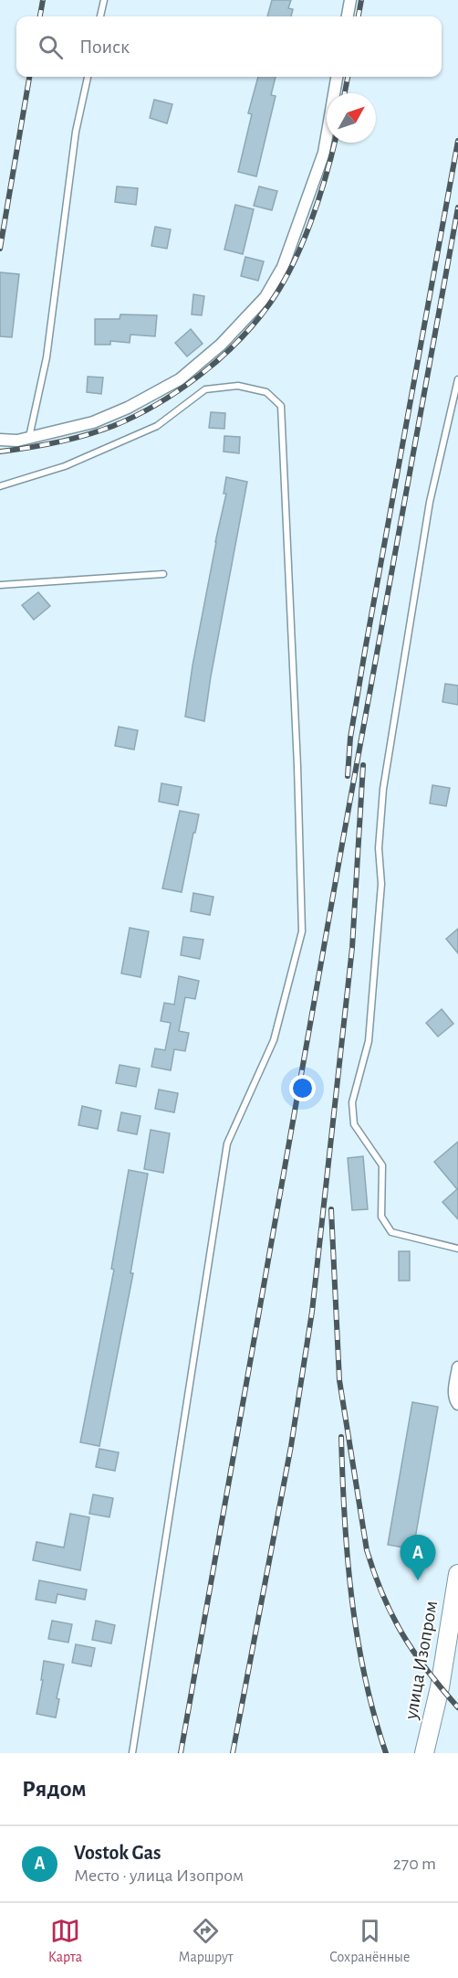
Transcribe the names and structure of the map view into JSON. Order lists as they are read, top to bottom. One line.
{"streets":{"highway":["улица Изопром"]},"north":"top right","page":{"search":"Поиск","pins":"A","heading":"Рядом","list":[{"mark":"A","name":"Vostok Gas","note":"Место · улица Изопром","value":"270 m"}],"nav":["Карта","Маршрут","Сохранённые"]}}
